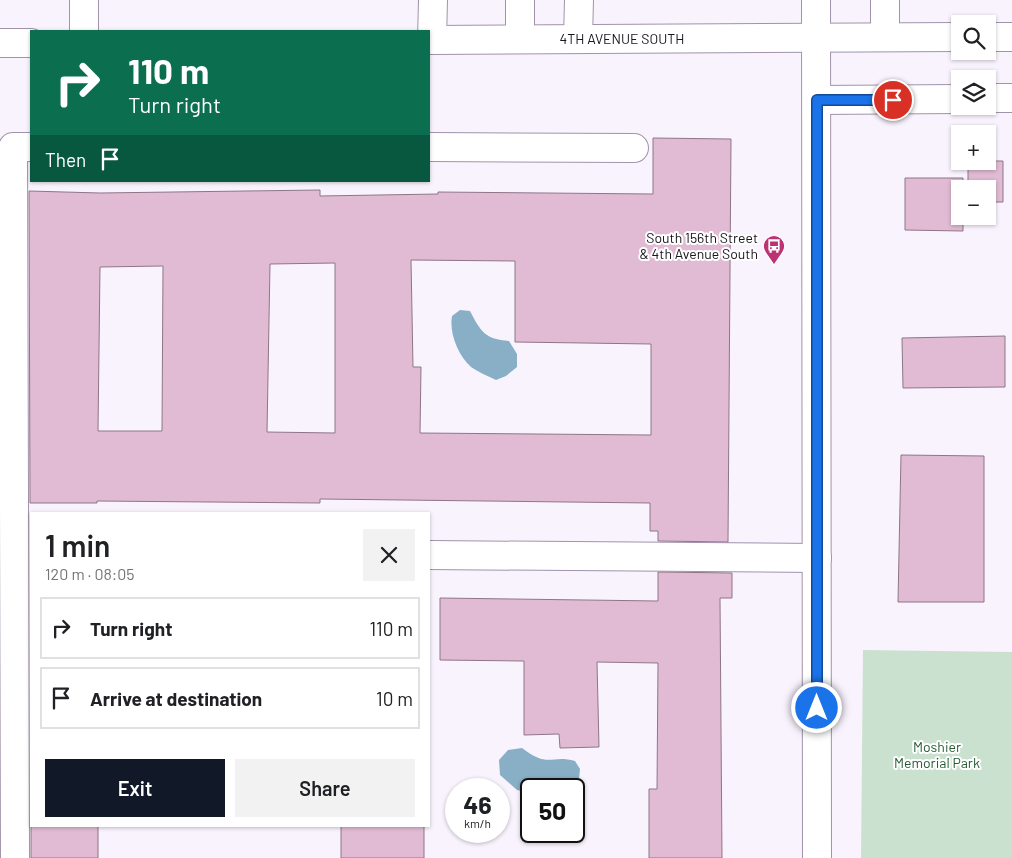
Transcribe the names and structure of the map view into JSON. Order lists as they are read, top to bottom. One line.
{"streets":{"main road":["4TH AVENUE SOUTH"]},"parks":["Moshier Memorial Park"],"places":{"bus stop":["South 156th Street & 4th Avenue South"]},"page":{"map_buttons":["+","−"],"turn":["110 m","Turn right"],"then":"Then","heading":["1 min","120 m · 08:05"],"list":[{"name":"Turn right","value":"110 m"},{"name":"Arrive at destination","value":"10 m"}],"buttons":["Exit","Share"],"speed":"46 km/h","limit":"50"}}
